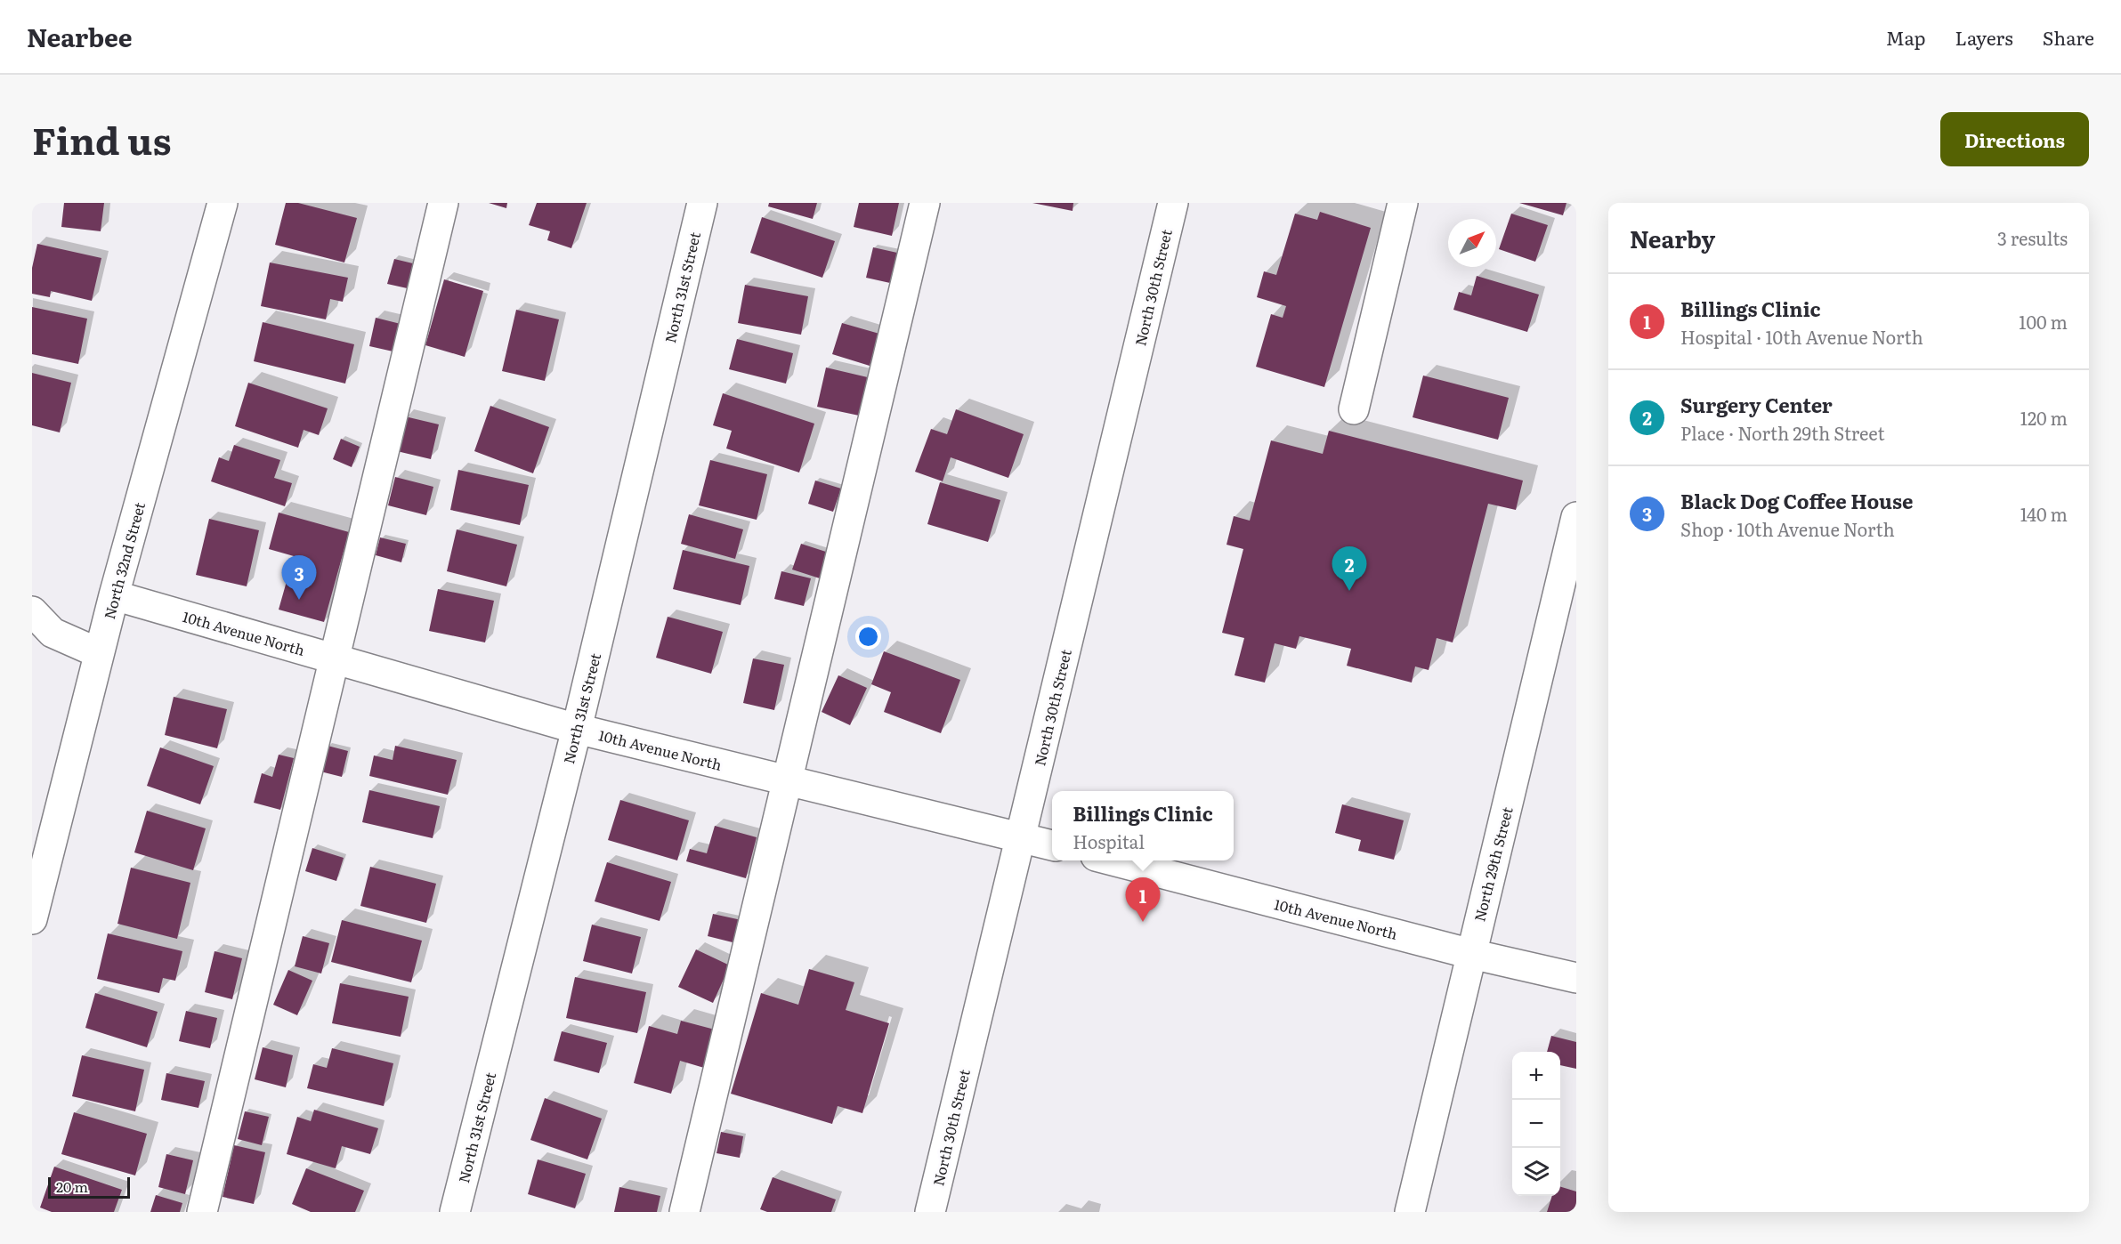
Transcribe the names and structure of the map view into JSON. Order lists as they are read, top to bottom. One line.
{"streets":{"street":["North 31st Street","North 30th Street","North 32nd Street","10th Avenue North","North 29th Street"]},"crossings":[["North 31st Street","10th Avenue North"],["North 30th Street","10th Avenue North"],["North 32nd Street","10th Avenue North"],["10th Avenue North","North 29th Street"]],"scale_bar":"20 m","north":"top right","page":{"header":"Nearbee","nav":["Map","Layers","Share"],"title":"Find us","buttons":"Directions","heading":["Nearby","3 results"],"list":[{"mark":"1","name":"Billings Clinic","note":"Hospital · 10th Avenue North","value":"100 m"},{"mark":"2","name":"Surgery Center","note":"Place · North 29th Street","value":"120 m"},{"mark":"3","name":"Black Dog Coffee House","note":"Shop · 10th Avenue North","value":"140 m"}],"pins":["2","3","1"],"popup":["Billings Clinic","Hospital"],"map_buttons":["+","−"],"scale":"20 m"}}
